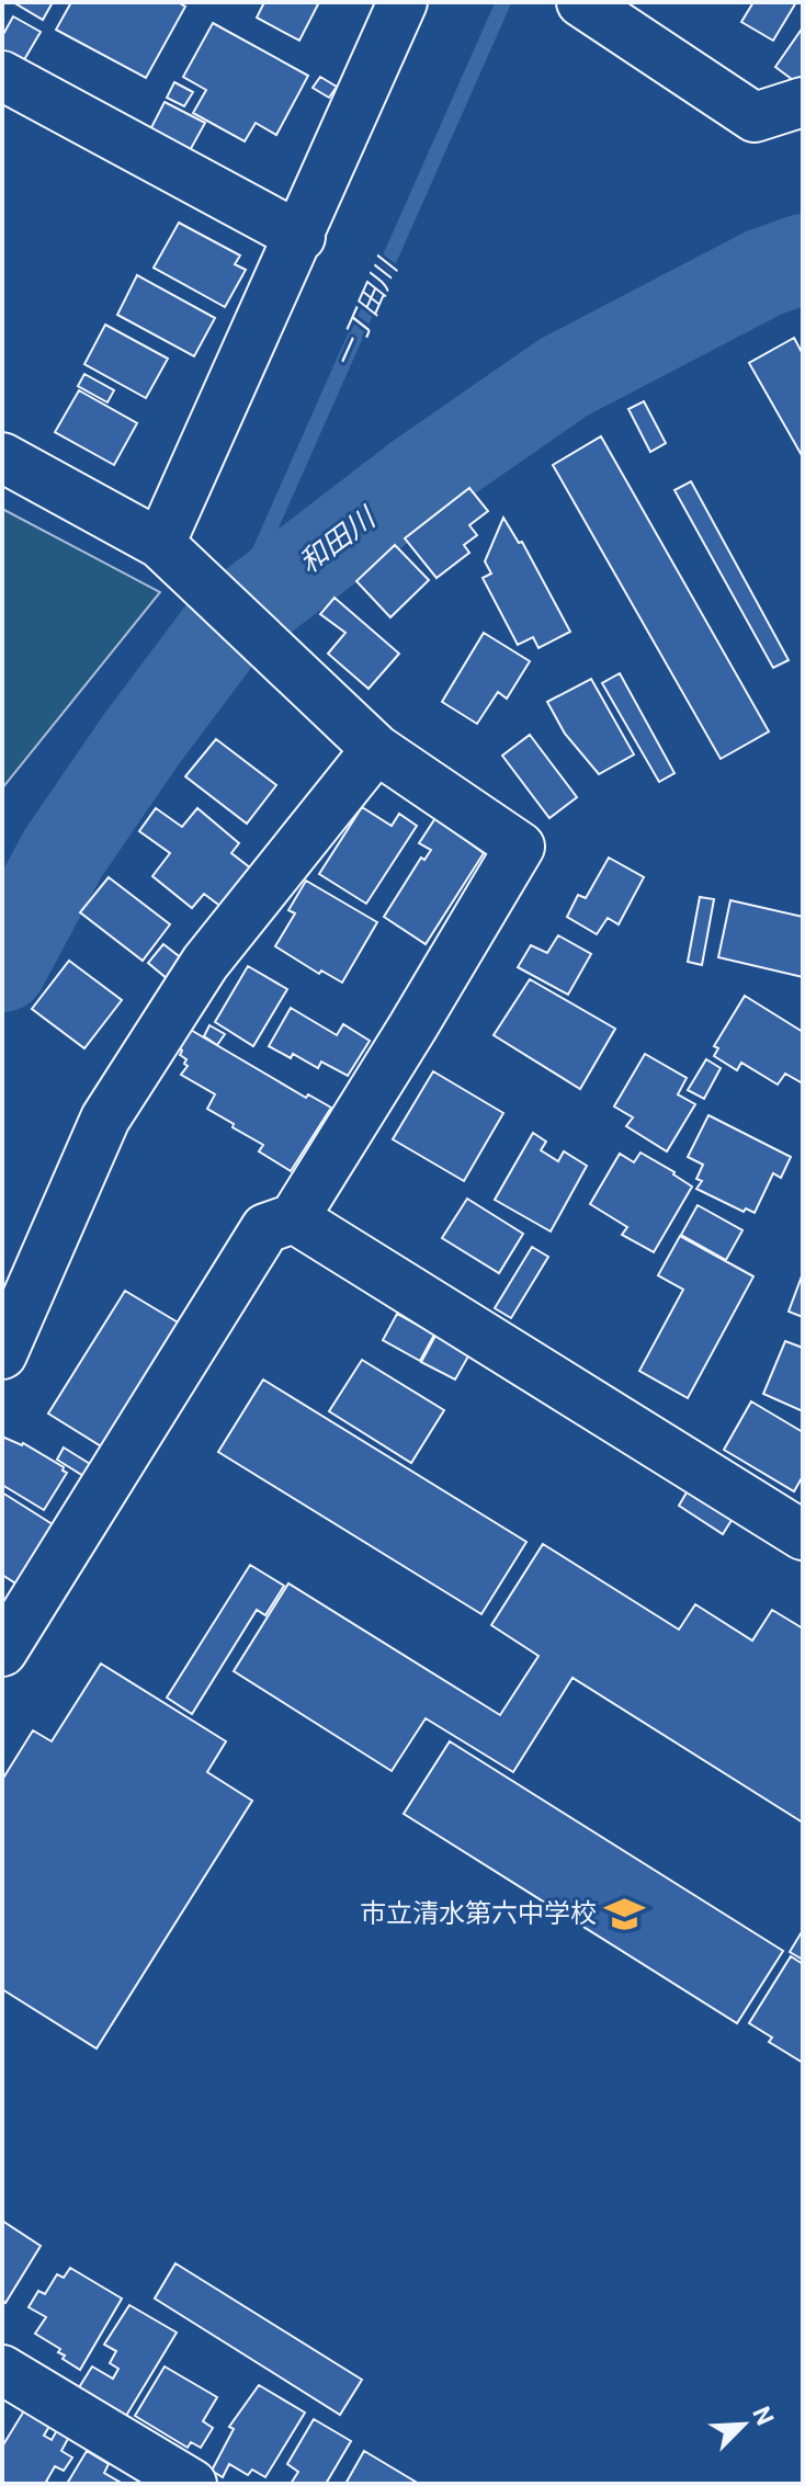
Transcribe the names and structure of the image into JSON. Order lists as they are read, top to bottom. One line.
{"water":["一丁田川","和田川"],"places":{"school or university":["市立清水第六中学校"]},"north":"top right"}
